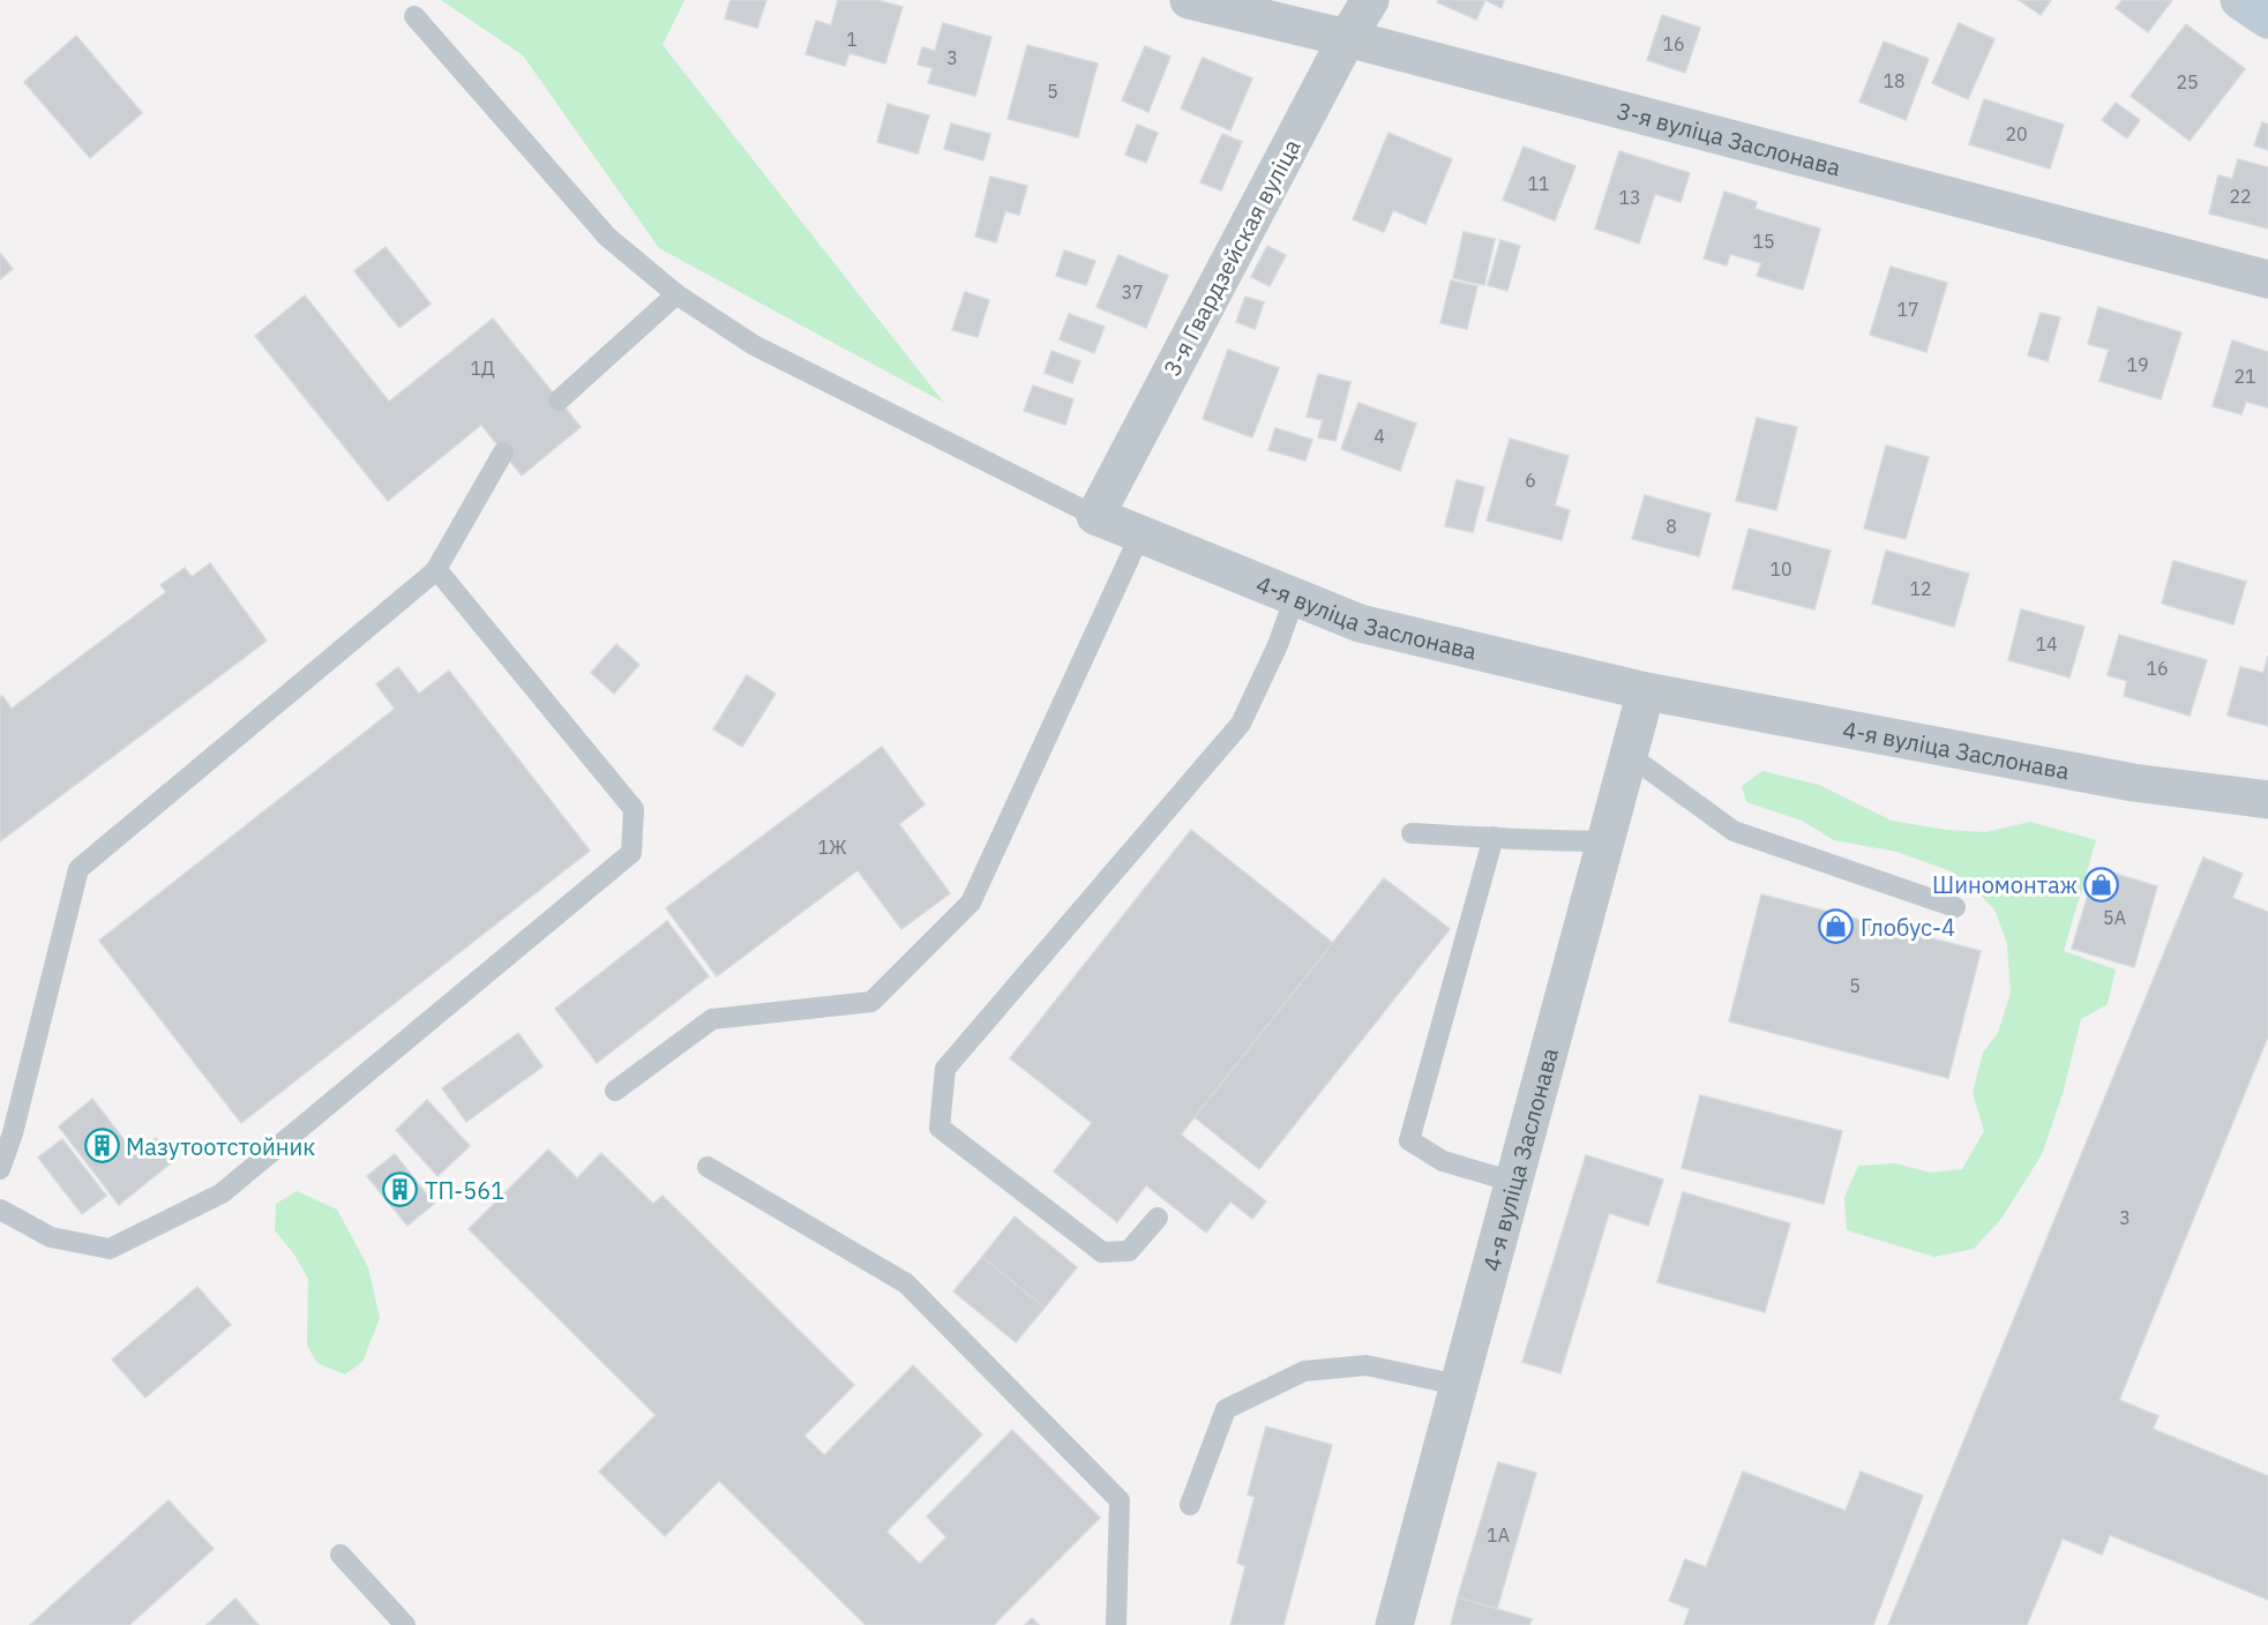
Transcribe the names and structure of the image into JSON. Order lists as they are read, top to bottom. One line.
{"streets":{"street":["3-я вуліца Заслонава","3-я Гвардзейская вуліца","4-я вуліца Заслонава"]},"crossings":[["3-я вуліца Заслонава","3-я Гвардзейская вуліца"],["3-я Гвардзейская вуліца","4-я вуліца Заслонава"]],"places":{"shop":["Шиномонтаж","Глобус-4"],"building":["Мазутоотстойник","ТП-561"]},"house_numbers":["1","16","3","18","25","5","20","11","22","13","15","37","17","19","1Д","21","4","6","8","10","12","14","16","1Ж","5А","5","3","1А"]}
